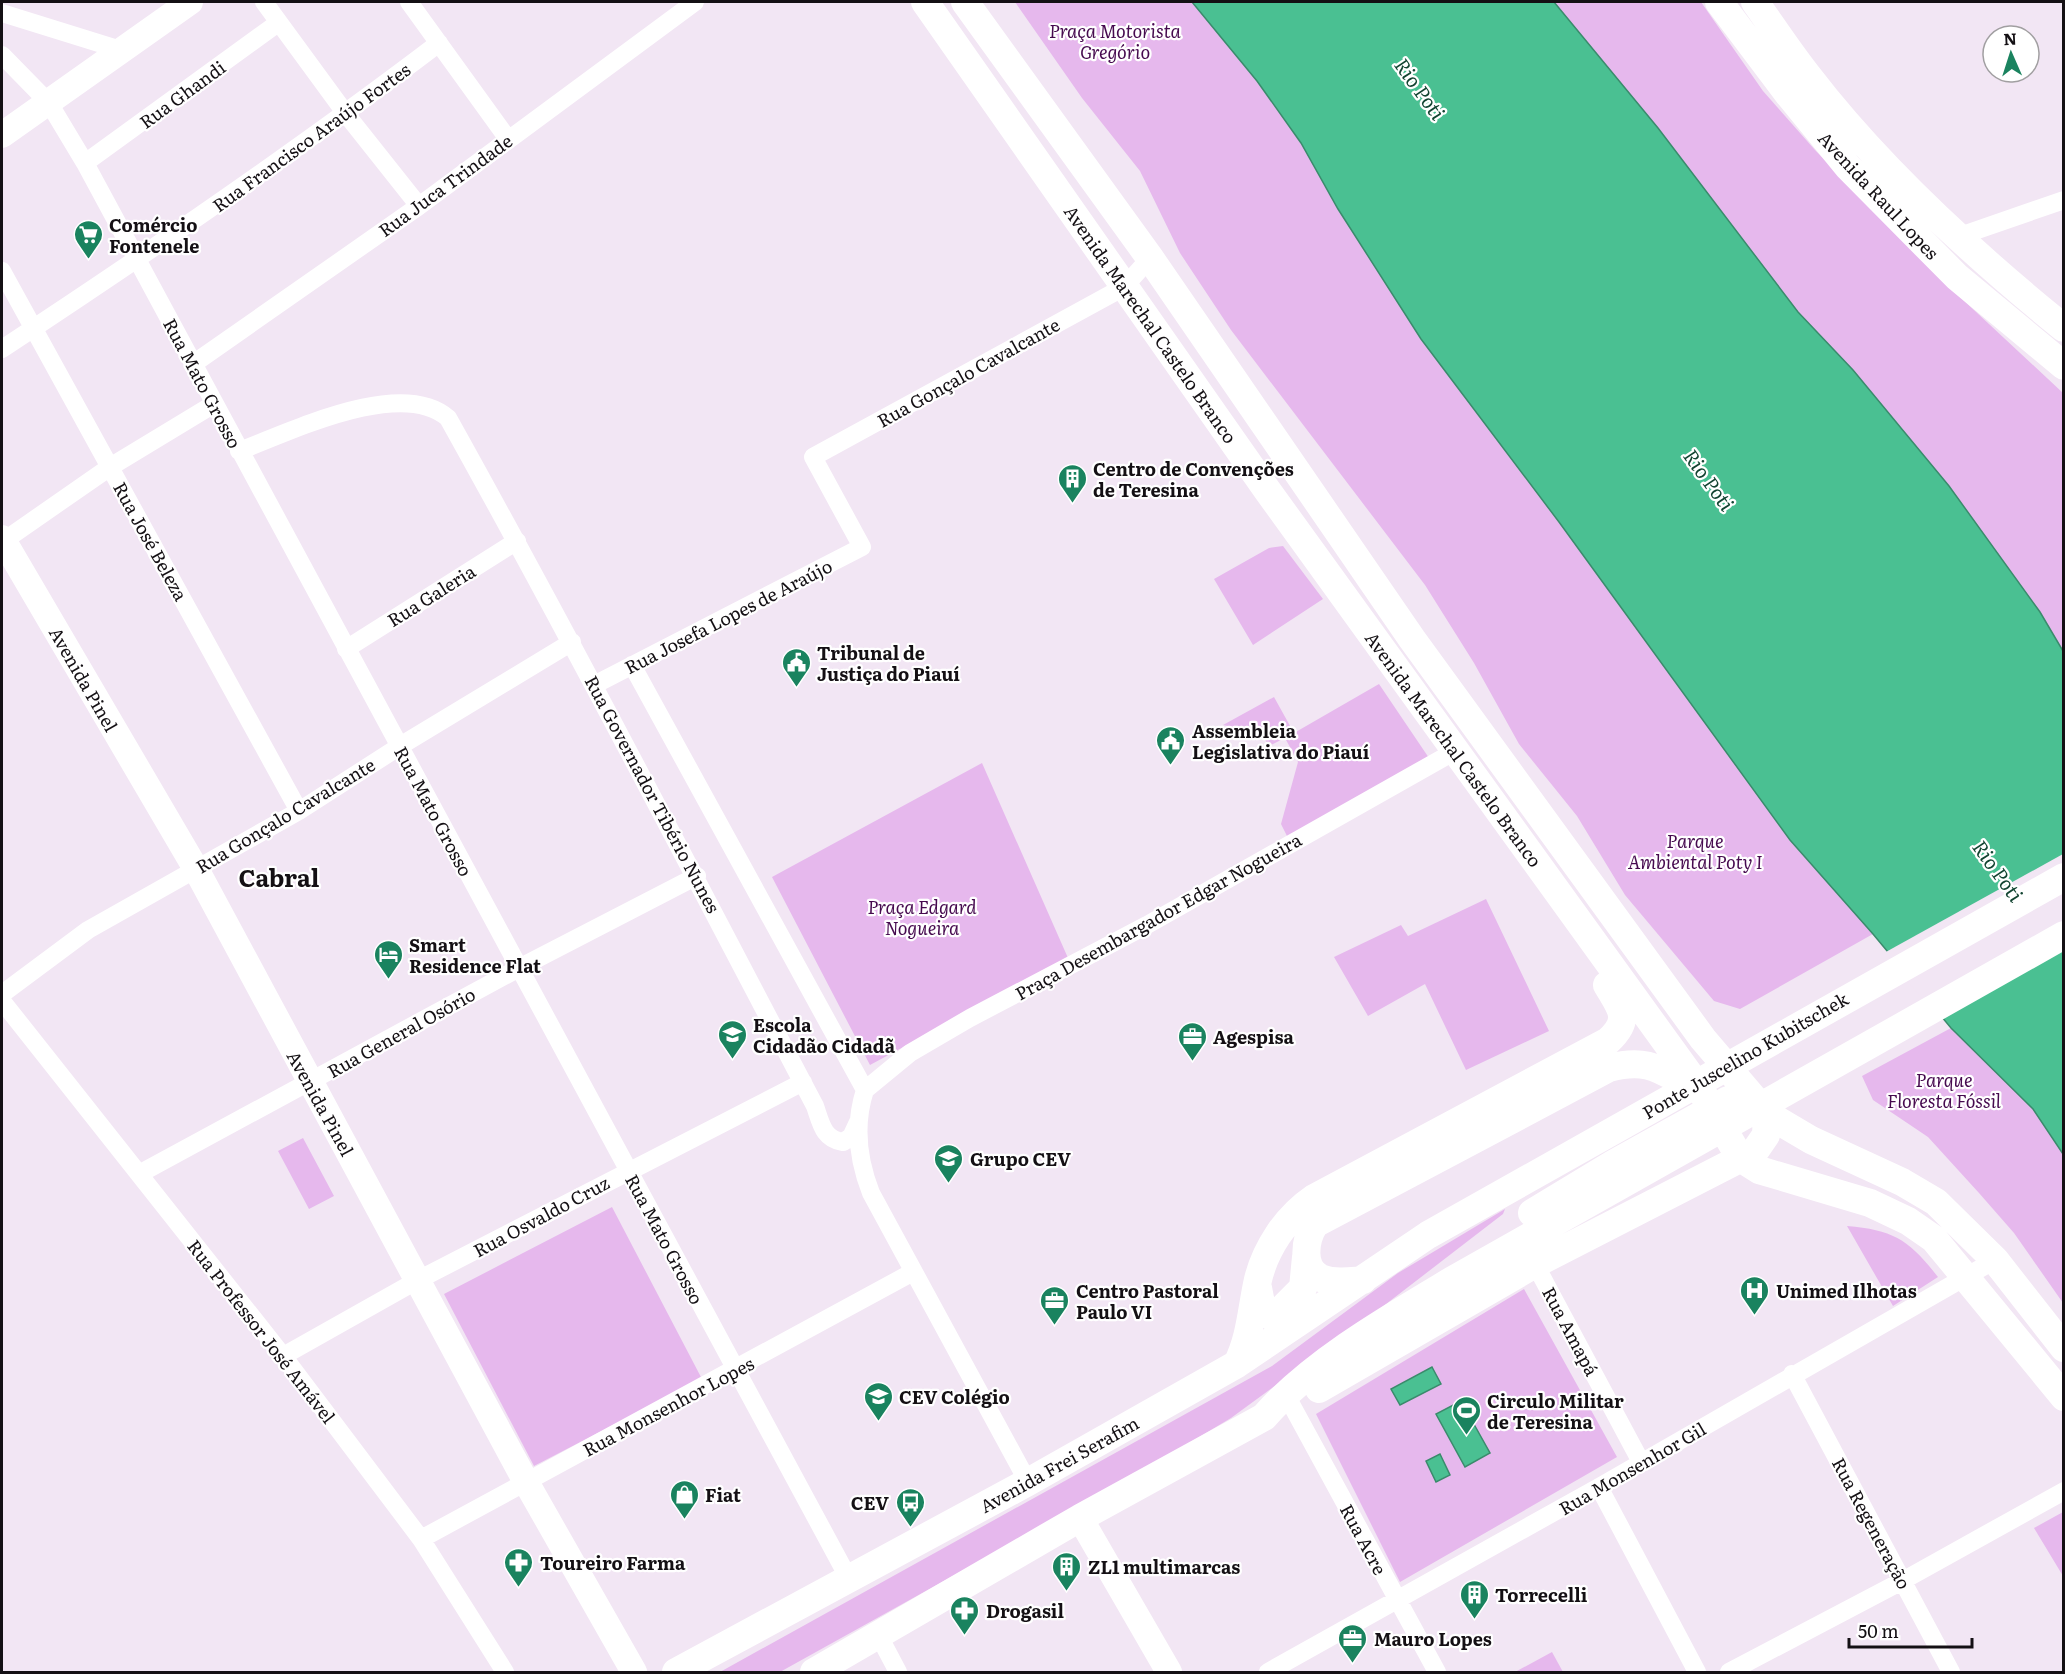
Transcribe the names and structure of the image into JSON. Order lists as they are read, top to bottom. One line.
{"streets":{"main road":["Avenida Raul Lopes","Avenida Marechal Castelo Branco","Ponte Juscelino Kubitschek","Avenida Frei Serafim"],"street":["Rua Ghandi","Rua Francisco Araújo Fortes","Rua Juca Trindade","Rua Gonçalo Cavalcante","Rua Mato Grosso","Rua José Beleza","Rua Galeria","Rua Josefa Lopes de Araújo","Avenida Pinel","Rua Governador Tibério Nunes","Praça Desembargador Edgar Nogueira","Rua General Osório","Rua Osvaldo Cruz","Rua Professor José Amável","Rua Amapá","Rua Monsenhor Lopes","Rua Monsenhor Gil","Rua Regeneração","Rua Acre"]},"crossings":[["Rua Ghandi","Rua Mato Grosso"],["Rua Francisco Araújo Fortes","Rua Mato Grosso"],["Rua Francisco Araújo Fortes","Rua José Beleza"],["Rua Juca Trindade","Rua Mato Grosso"],["Avenida Marechal Castelo Branco","Rua Gonçalo Cavalcante"],["Avenida Marechal Castelo Branco","Praça Desembargador Edgar Nogueira"],["Avenida Marechal Castelo Branco","Rua Monsenhor Gil"],["Rua Gonçalo Cavalcante","Rua Mato Grosso"],["Rua Gonçalo Cavalcante","Rua José Beleza"],["Rua Gonçalo Cavalcante","Rua Josefa Lopes de Araújo"],["Rua Gonçalo Cavalcante","Avenida Pinel"],["Rua Gonçalo Cavalcante","Rua Governador Tibério Nunes"],["Rua Mato Grosso","Rua Galeria"],["Rua Mato Grosso","Rua Governador Tibério Nunes"],["Rua Mato Grosso","Rua General Osório"],["Rua Mato Grosso","Rua Osvaldo Cruz"],["Rua Mato Grosso","Rua Monsenhor Lopes"],["Rua Mato Grosso","Avenida Frei Serafim"],["Rua Galeria","Rua Governador Tibério Nunes"],["Rua Josefa Lopes de Araújo","Rua Governador Tibério Nunes"],["Avenida Pinel","Rua General Osório"],["Avenida Pinel","Rua Osvaldo Cruz"],["Avenida Pinel","Rua Monsenhor Lopes"],["Rua Governador Tibério Nunes","Rua General Osório"],["Rua Governador Tibério Nunes","Rua Osvaldo Cruz"],["Rua General Osório","Rua Professor José Amável"],["Ponte Juscelino Kubitschek","Avenida Frei Serafim"],["Rua Osvaldo Cruz","Rua Professor José Amável"],["Rua Professor José Amável","Rua Monsenhor Lopes"],["Rua Amapá","Rua Monsenhor Gil"],["Rua Monsenhor Gil","Rua Regeneração"],["Rua Monsenhor Gil","Rua Acre"]],"districts":["Cabral"],"water":["Rio Poti"],"parks":["Praça Motorista Gregório","Parque Ambiental Poty I","Praça Edgard Nogueira","Parque Floresta Fóssil"],"places":{"supermarket":["Comércio Fontenele"],"building":["Centro de Convenções de Teresina","ZL1 multimarcas","Torrecelli"],"public building":["Tribunal de Justiça do Piauí","Assembleia Legislativa do Piauí"],"hotel":["Smart Residence Flat"],"school or university":["Escola Cidadão Cidadã","Grupo CEV","CEV Colégio"],"office":["Agespisa","Centro Pastoral Paulo VI","Mauro Lopes"],"hospital":["Unimed Ilhotas"],"sports":["Circulo Militar de Teresina"],"shop":["Fiat"],"bus stop":["CEV"],"pharmacy":["Toureiro Farma","Drogasil"]},"scale_bar":"50 m","north":"top"}
